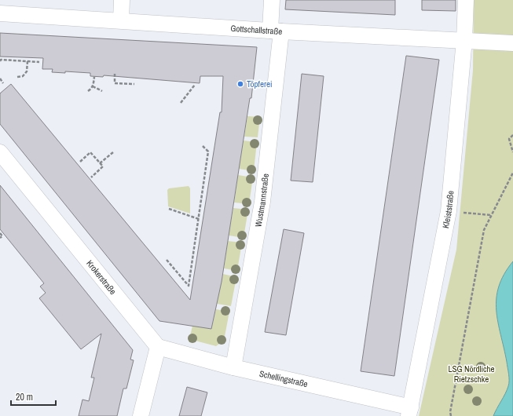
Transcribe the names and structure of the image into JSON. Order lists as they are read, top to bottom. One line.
{"streets":{"street":["Gottschallstraße","Wustmannstraße","Kleiststraße","Krokerstraße","Schellingstraße"]},"crossings":[["Gottschallstraße","Wustmannstraße"],["Gottschallstraße","Kleiststraße"],["Wustmannstraße","Schellingstraße"],["Kleiststraße","Schellingstraße"],["Krokerstraße","Schellingstraße"]],"parks":["LSG Nördliche Rietzschke"],"places":["Töpferei"],"scale_bar":"20 m"}
